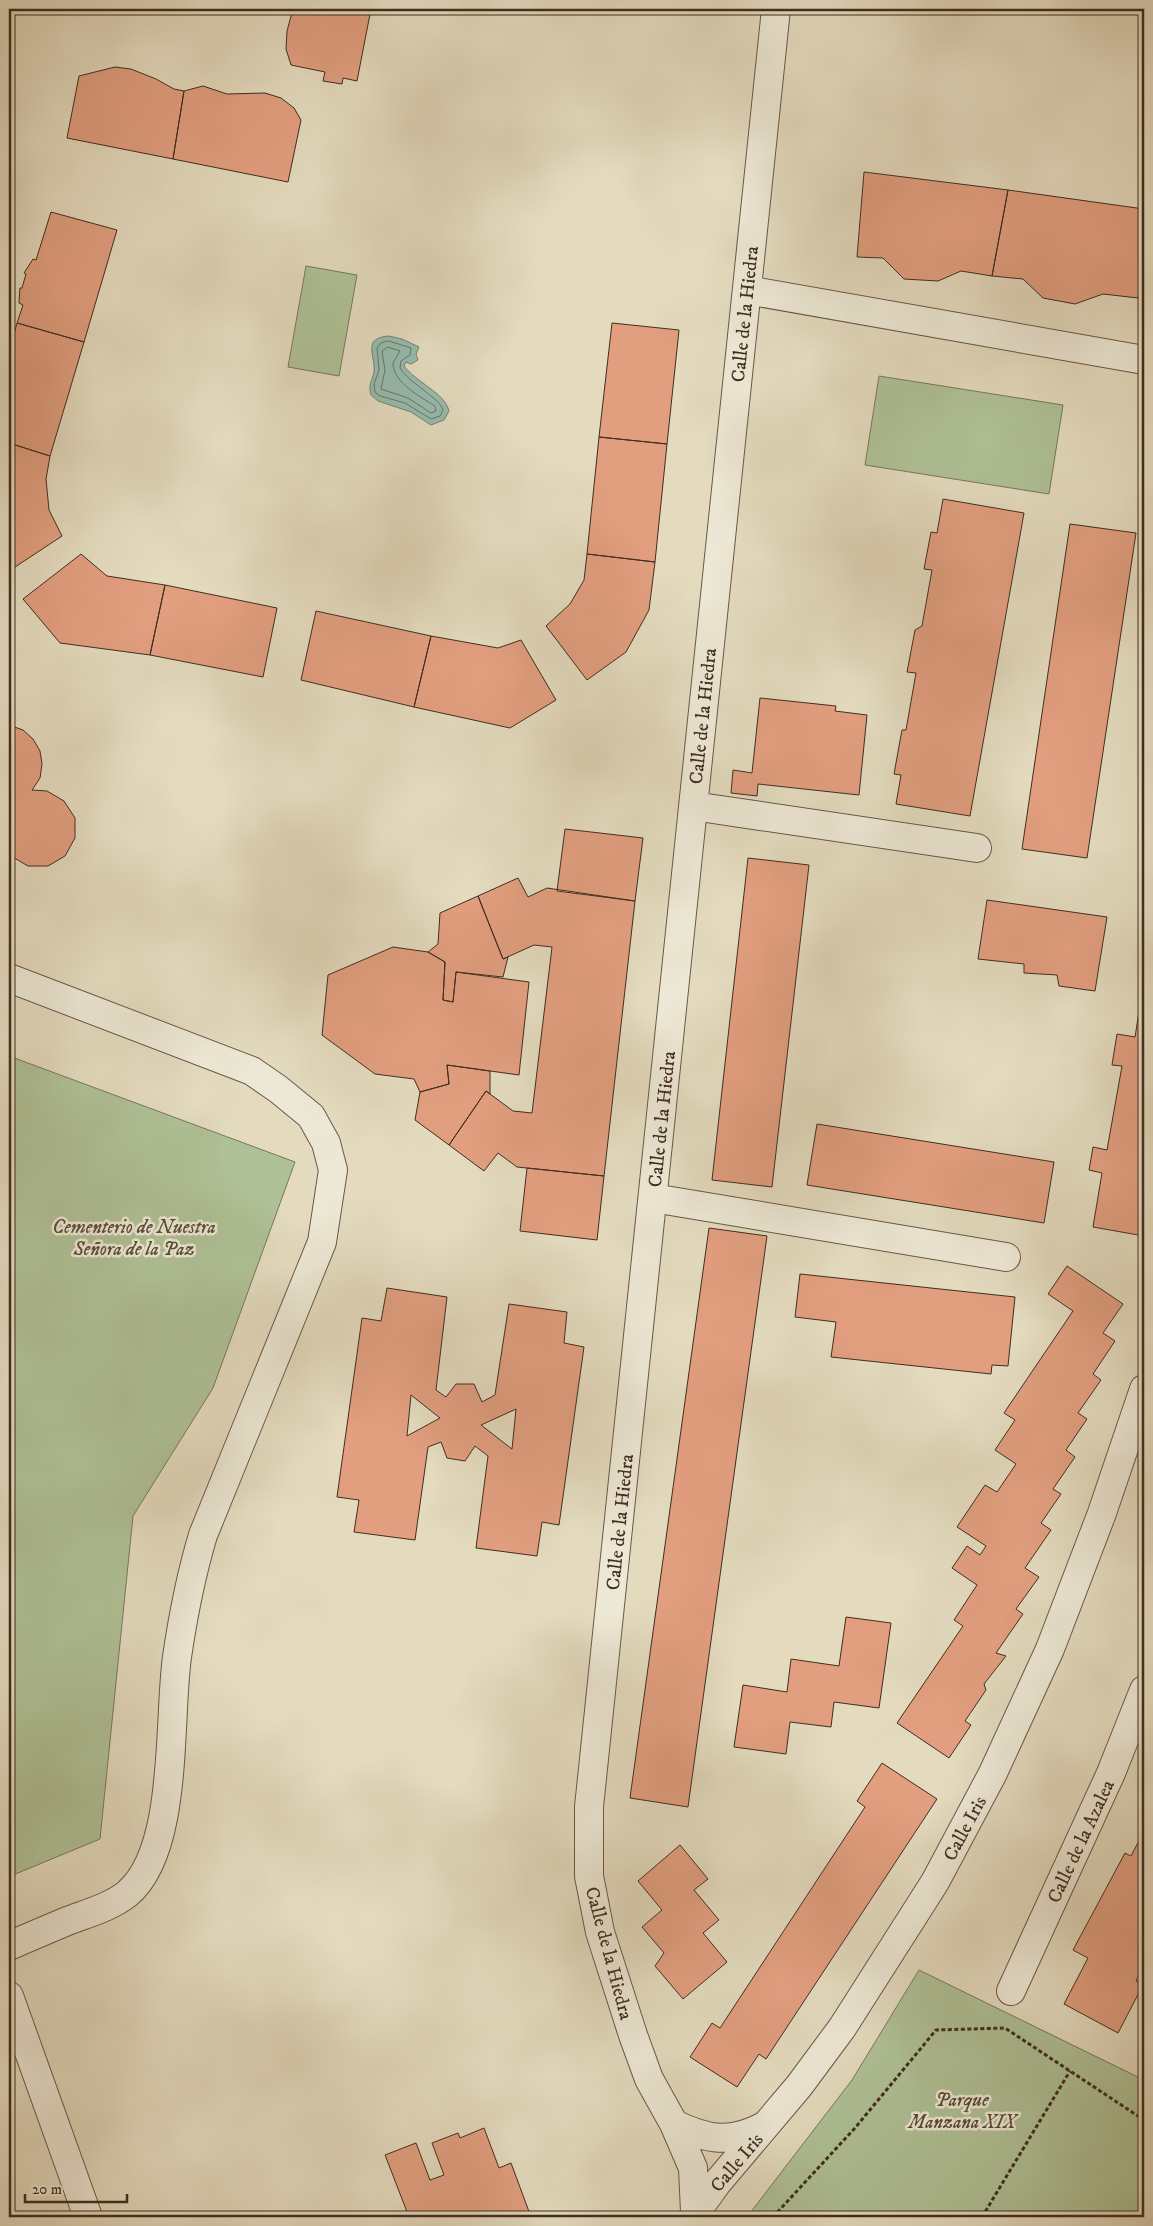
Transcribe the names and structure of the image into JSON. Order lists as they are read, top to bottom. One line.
{"streets":{"street":["Calle de la Hiedra","Calle Iris","Calle de la Azalea"]},"crossings":[["Calle de la Hiedra","Calle Iris"]],"parks":["Cementerio de Nuestra Señora de la Paz","Parque Manzana XIX"],"scale_bar":"20 m"}
